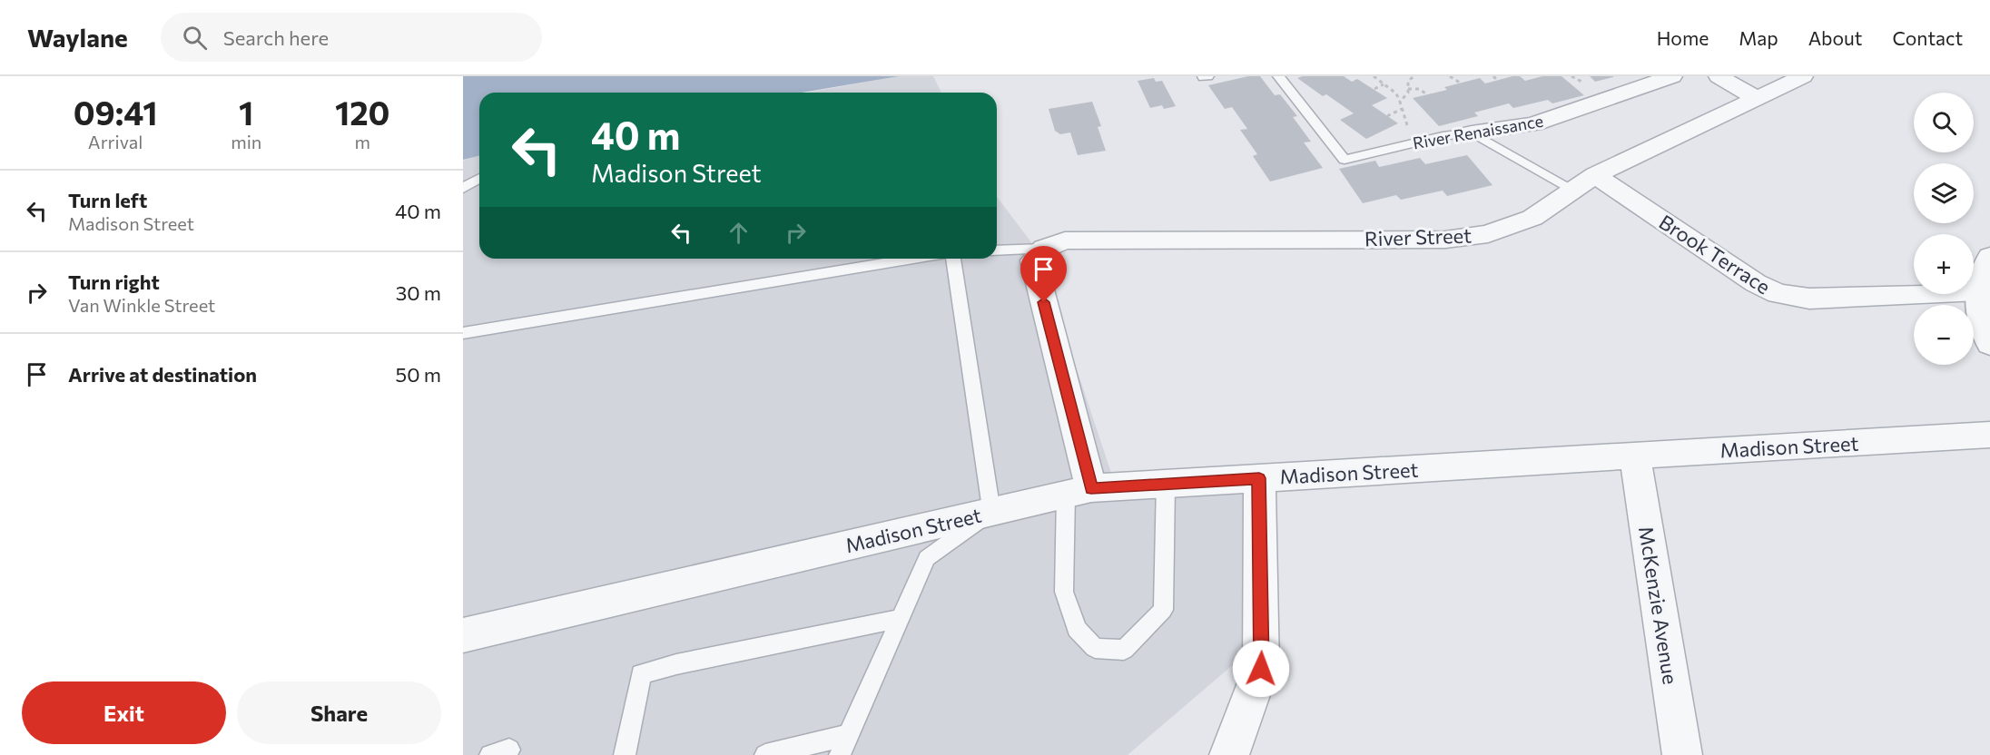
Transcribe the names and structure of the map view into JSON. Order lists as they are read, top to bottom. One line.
{"streets":{"street":["River Renaissance","River Street","Brook Terrace","Madison Street","McKenzie Avenue"]},"crossings":[["River Street","Brook Terrace"],["Madison Street","McKenzie Avenue"]],"page":{"header":"Waylane","search":"Search here","nav":["Home","Map","About","Contact"],"eta":["09:41","Arrival","1","min","120","m"],"map_buttons":["+","−"],"turn":["40 m","Madison Street"],"list":[{"name":"Turn left","note":"Madison Street","value":"40 m"},{"name":"Turn right","note":"Van Winkle Street","value":"30 m"},{"name":"Arrive at destination","value":"50 m"}],"buttons":["Exit","Share"]}}
